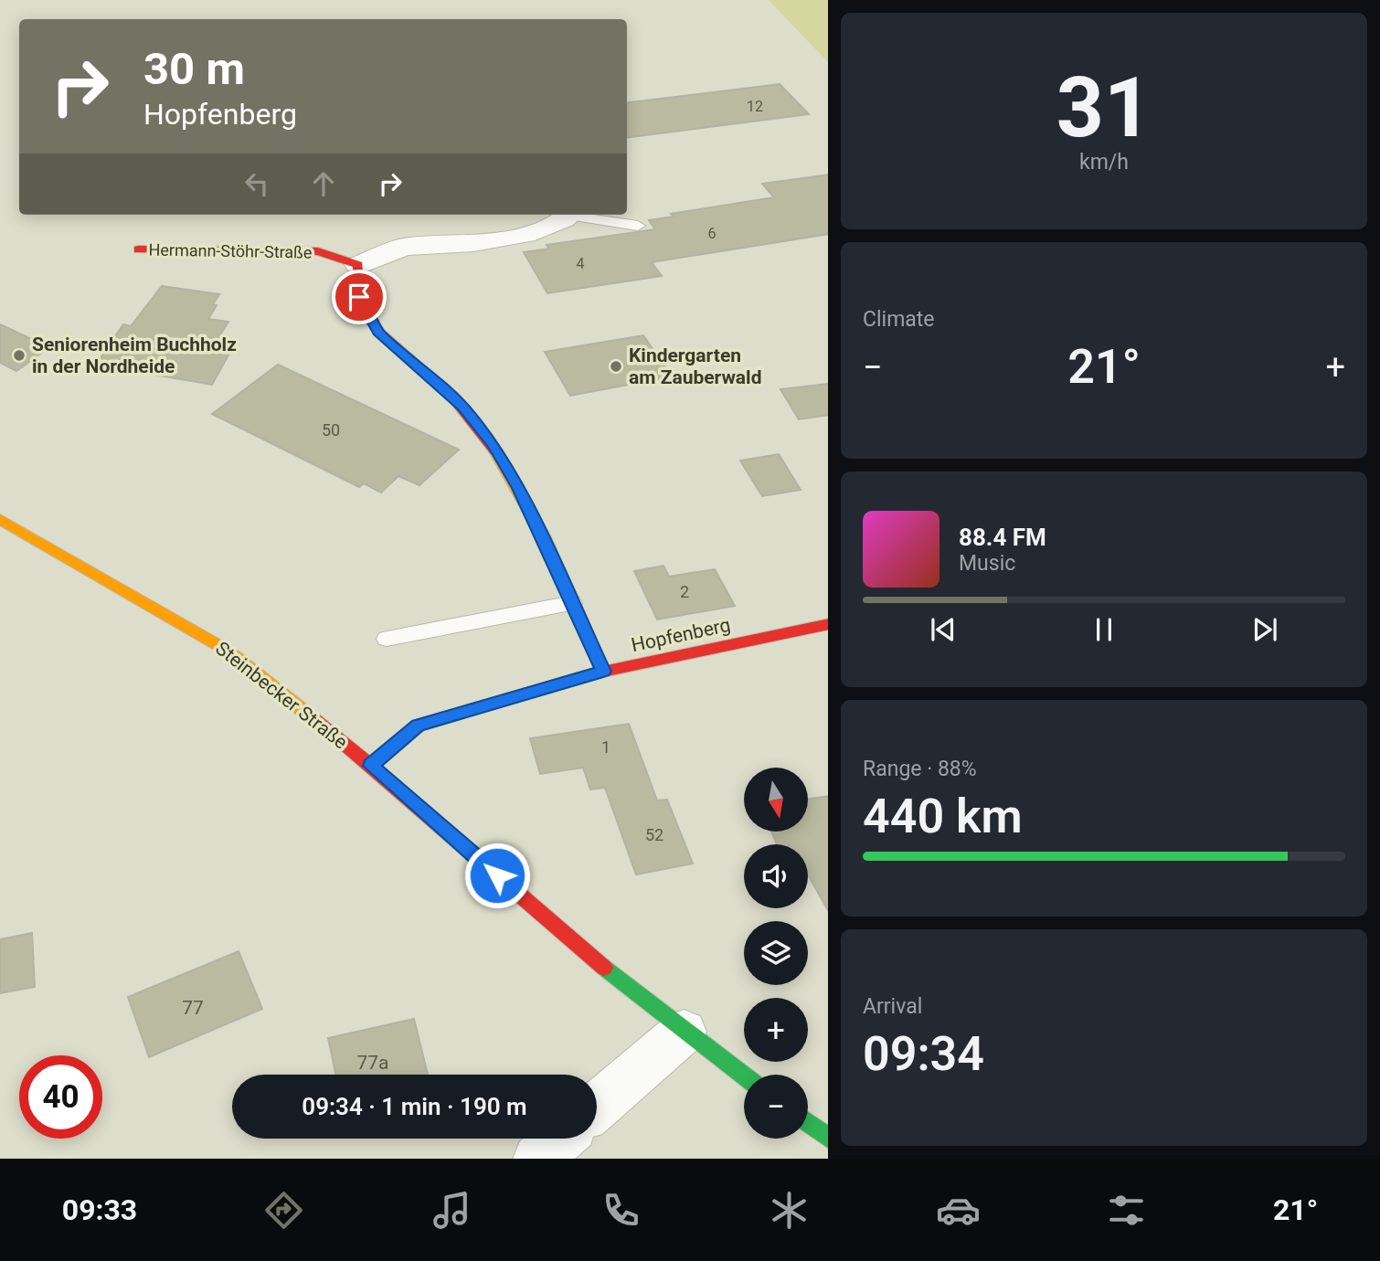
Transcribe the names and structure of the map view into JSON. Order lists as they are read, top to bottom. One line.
{"streets":{"street":["Hermann-Stöhr-Straße","Hopfenberg","Steinbecker Straße"]},"crossings":[["Hopfenberg","Steinbecker Straße"]],"places":["Seniorenheim Buchholz in der Nordheide","Kindergarten am Zauberwald"],"house_numbers":["12","6","4","50","2","1","52","77","77a"],"north":"bottom","page":{"tile":[["31","km/h"],"Climate",["Range · 88%","440 km"],["Arrival","09:34"]],"turn":["30 m","Hopfenberg"],"heat":["−","21°","+"],"song":["88.4 FM","Music"],"map_buttons":["+","−"],"limit":"40","trip":"09:34 · 1 min · 190 m","tabs":["09:33","21°"]}}
